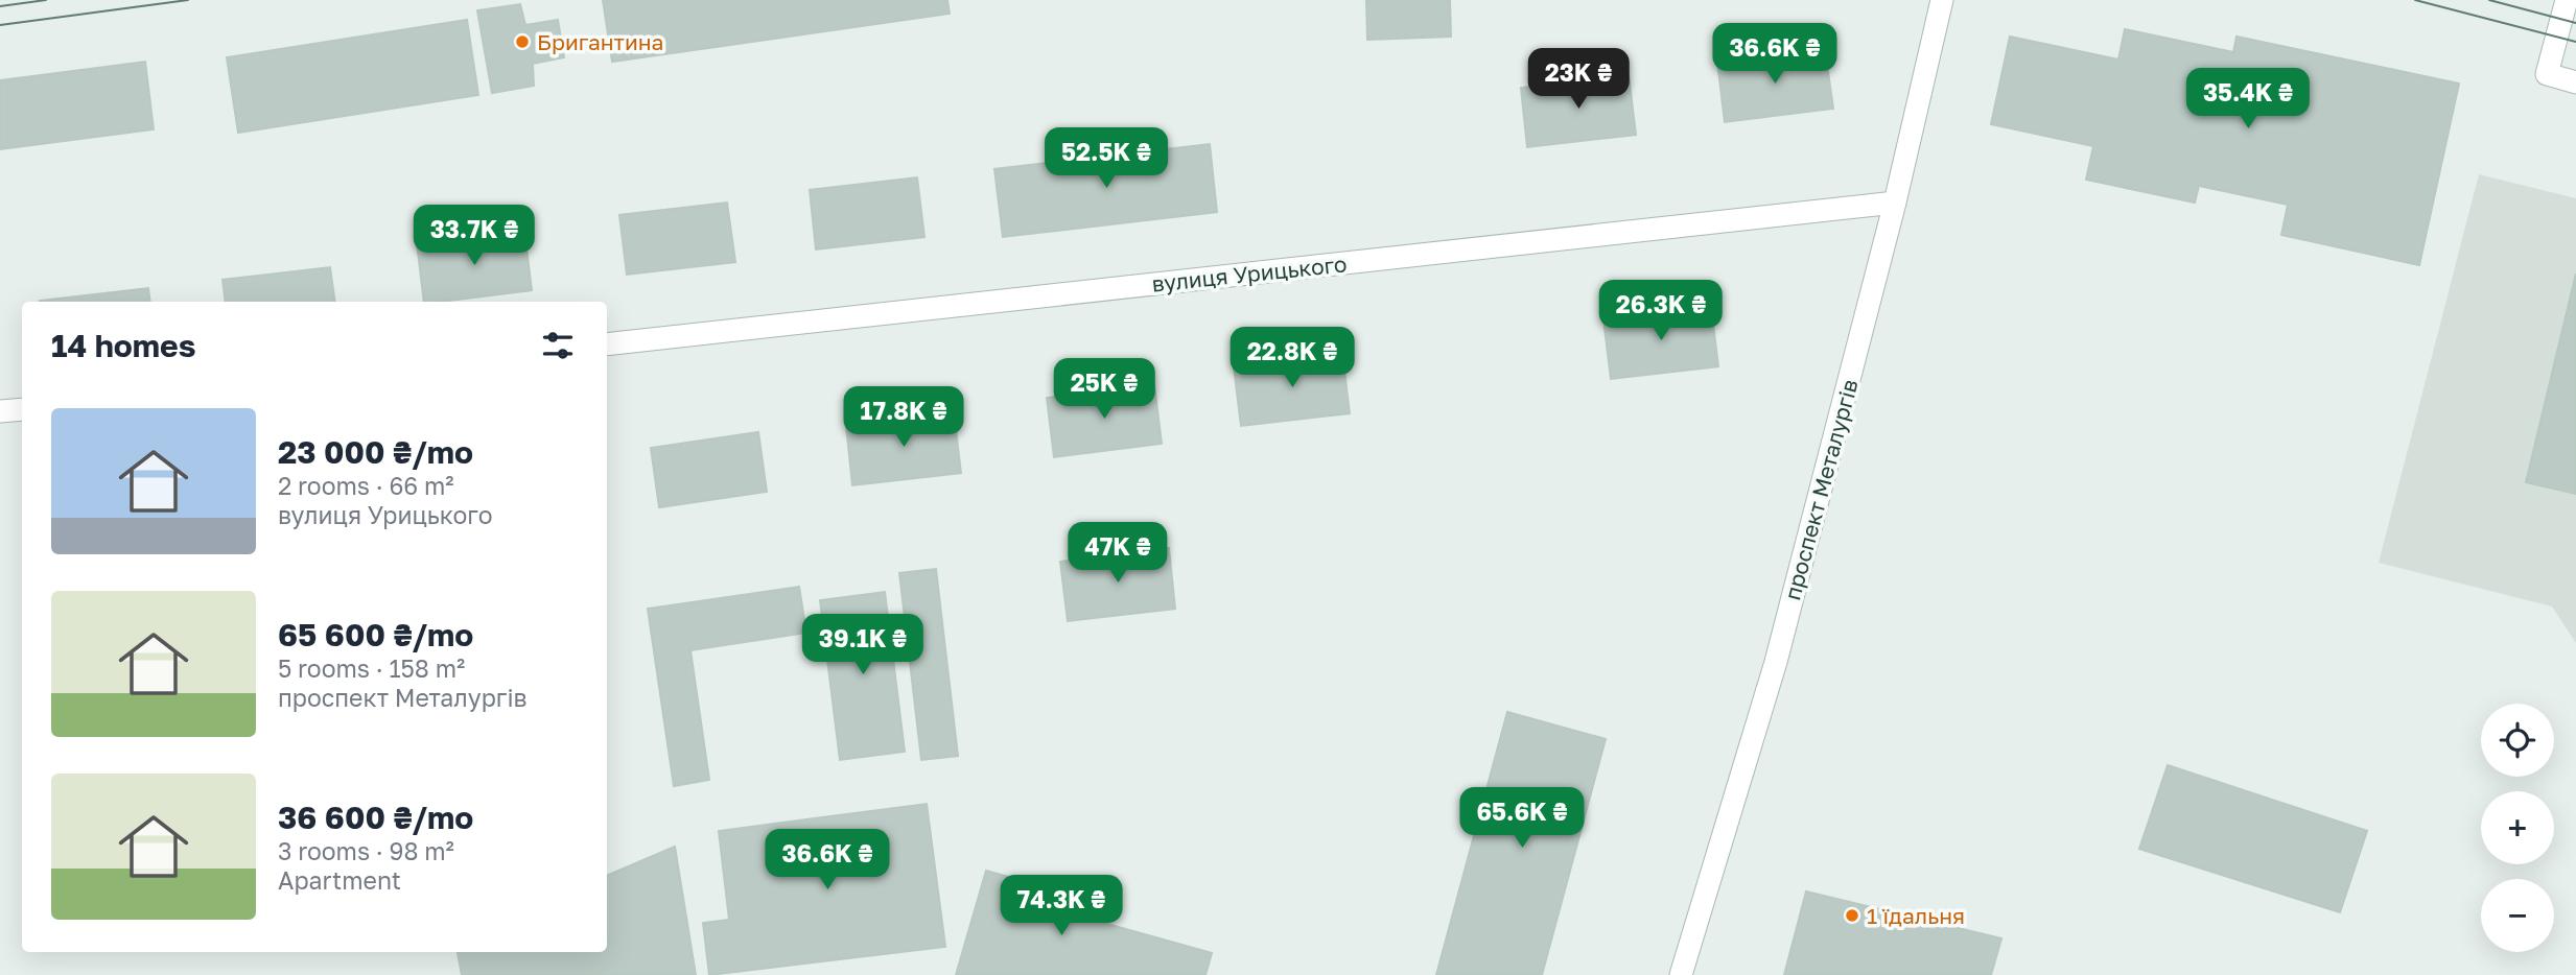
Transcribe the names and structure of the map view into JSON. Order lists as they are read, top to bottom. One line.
{"streets":{"street":["вулиця Урицького","проспект Металургів"]},"crossings":[["вулиця Урицького","проспект Металургів"]],"places":["Бригантина","1 їдальня"],"page":{"price":["36.6K ₴","23K ₴","35.4K ₴","52.5K ₴","33.7K ₴","26.3K ₴","22.8K ₴","25K ₴","17.8K ₴","47K ₴","39.1K ₴","65.6K ₴","36.6K ₴","74.3K ₴"],"heading":"14 homes","list":[{"name":"23 000 ₴/mo","note":"2 rooms · 66 m² · вулиця Урицького"},{"name":"65 600 ₴/mo","note":"5 rooms · 158 m² · проспект Металургів"},{"name":"36 600 ₴/mo","note":"3 rooms · 98 m² · Apartment"}],"map_buttons":["+","−"]}}
